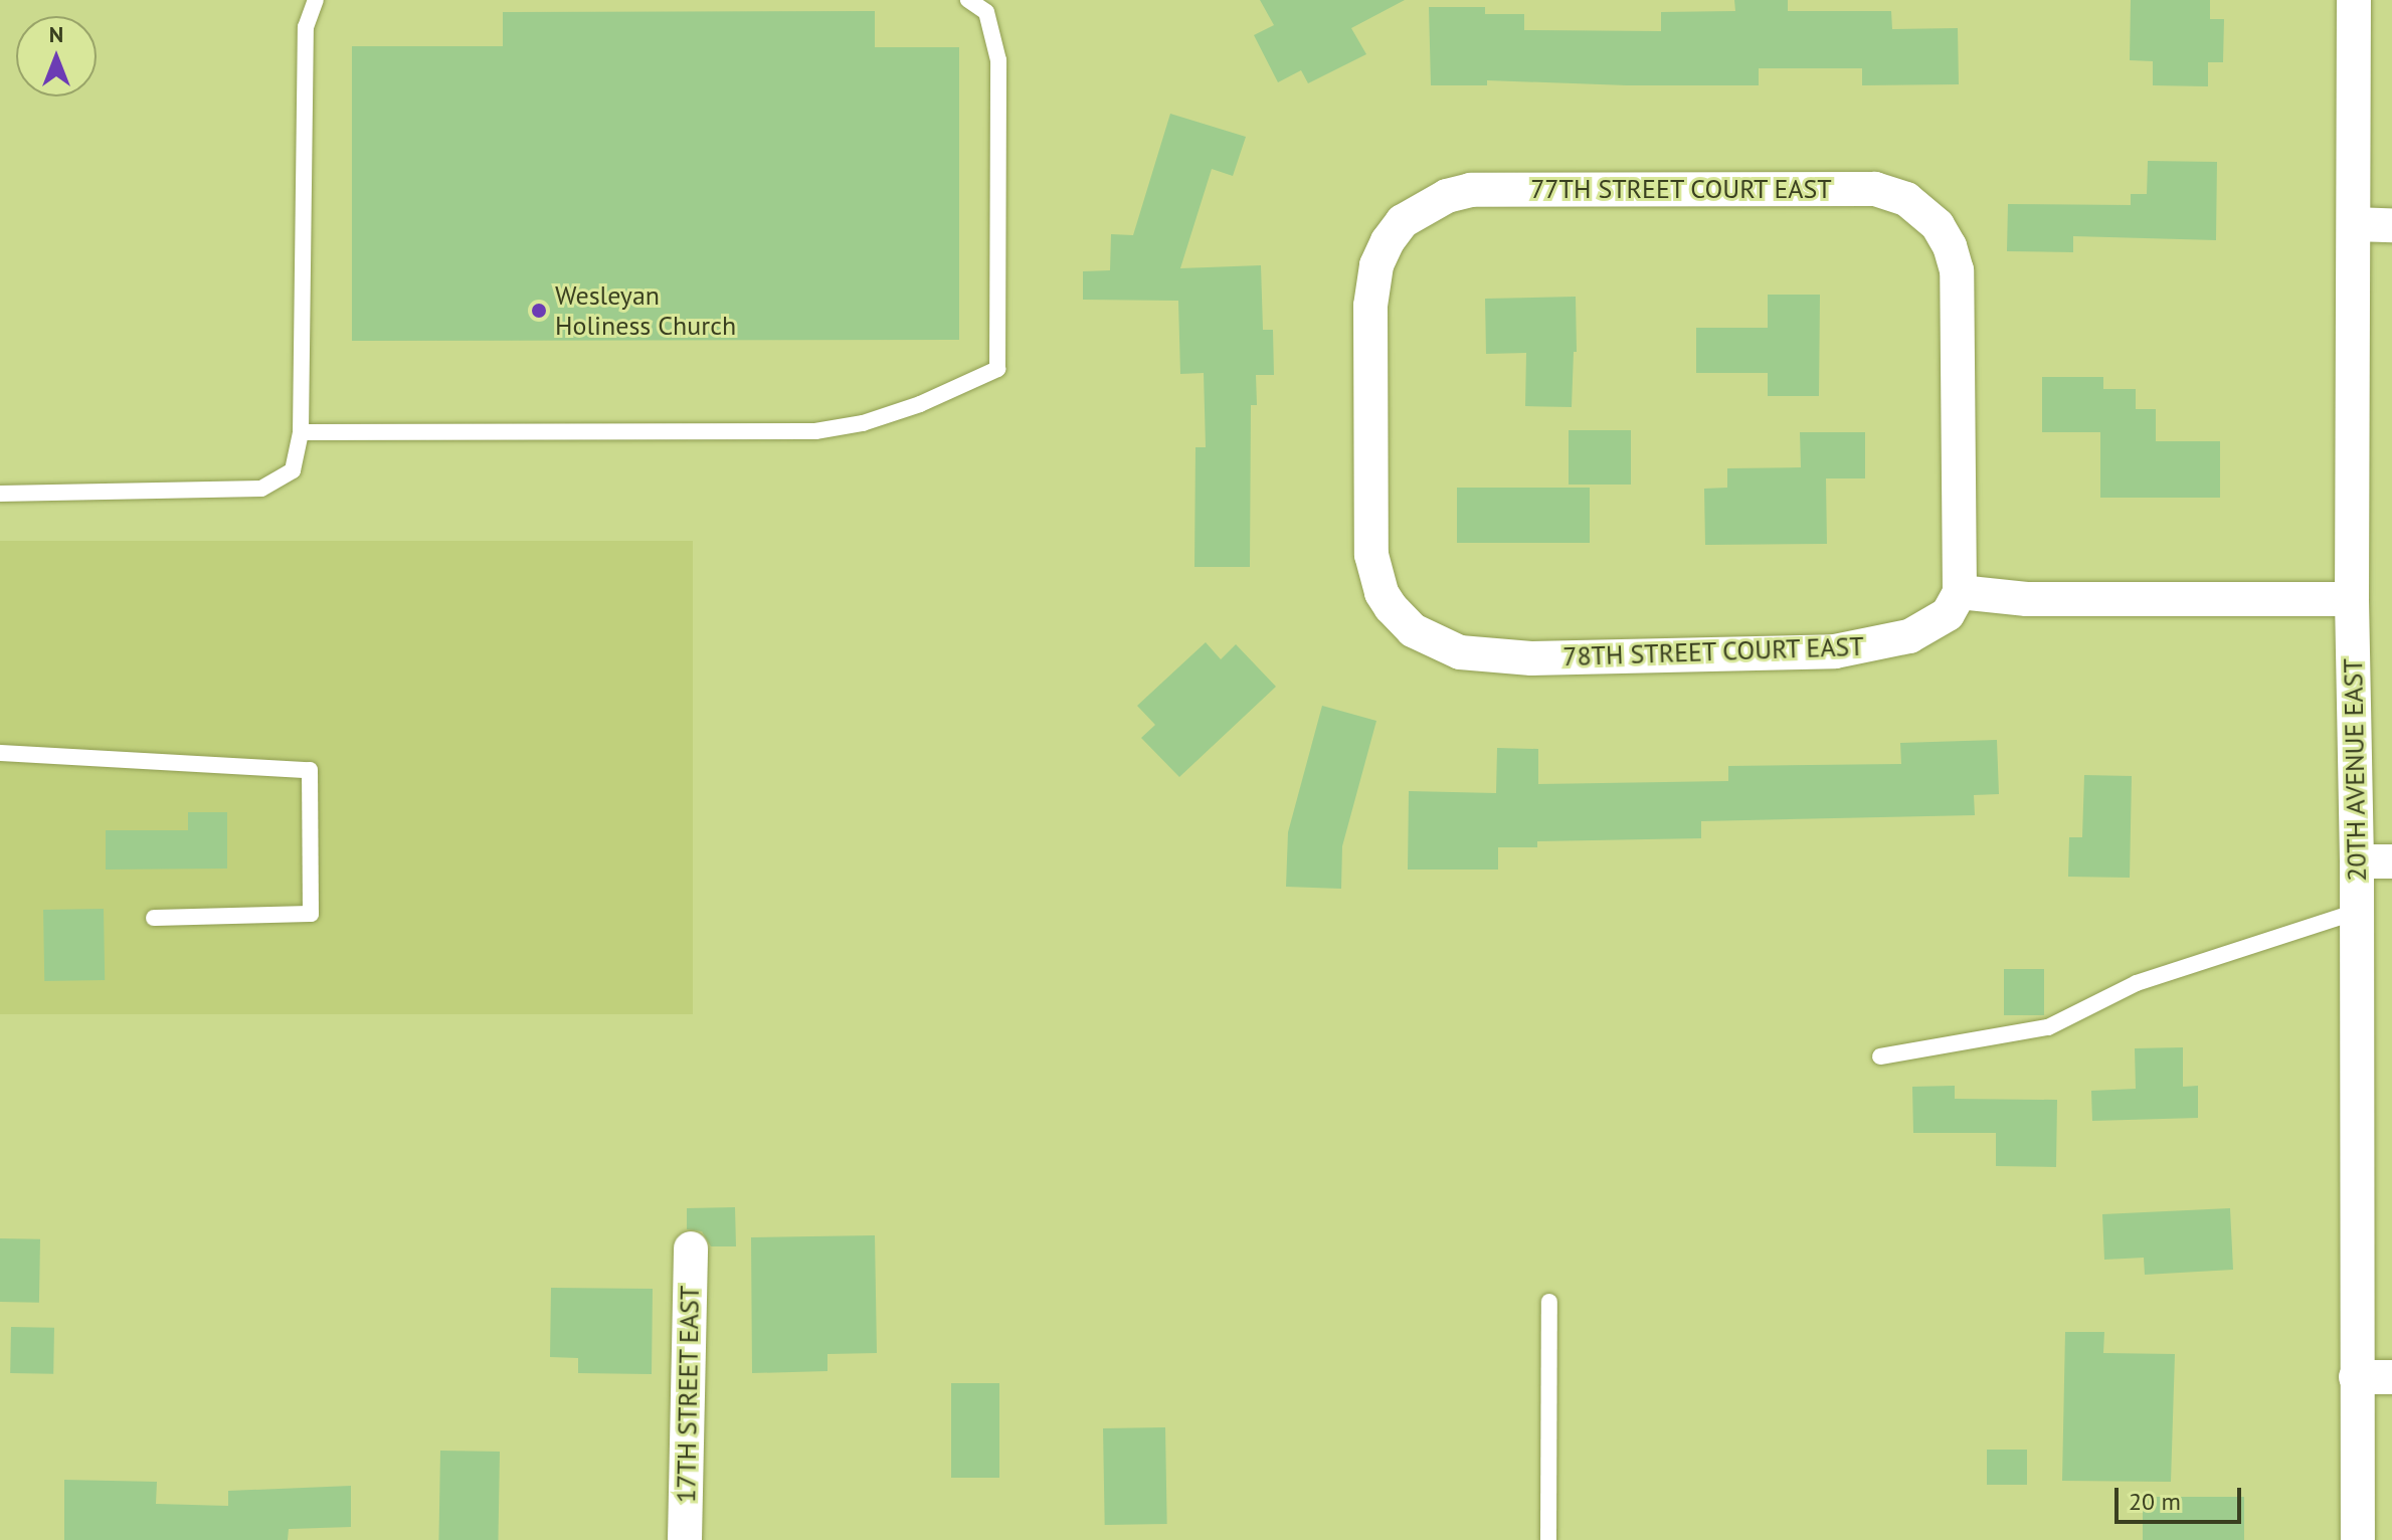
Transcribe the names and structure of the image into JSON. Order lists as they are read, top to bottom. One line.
{"streets":{"street":["77TH STREET COURT EAST","78TH STREET COURT EAST","20TH AVENUE EAST","17TH STREET EAST"]},"crossings":[["77TH STREET COURT EAST","78TH STREET COURT EAST"]],"places":["Wesleyan Holiness Church"],"scale_bar":"20 m","north":"top"}
